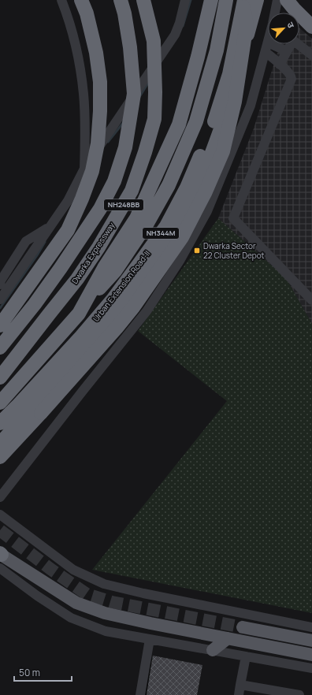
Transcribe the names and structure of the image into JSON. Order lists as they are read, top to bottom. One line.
{"streets":{"highway":["NH248BB","NH344M","Dwarka Expressway","Urban Extension Road-II"]},"places":{"transit":["Dwarka Sector 22 Cluster Depot"]},"scale_bar":"50 m","north":"top right"}
